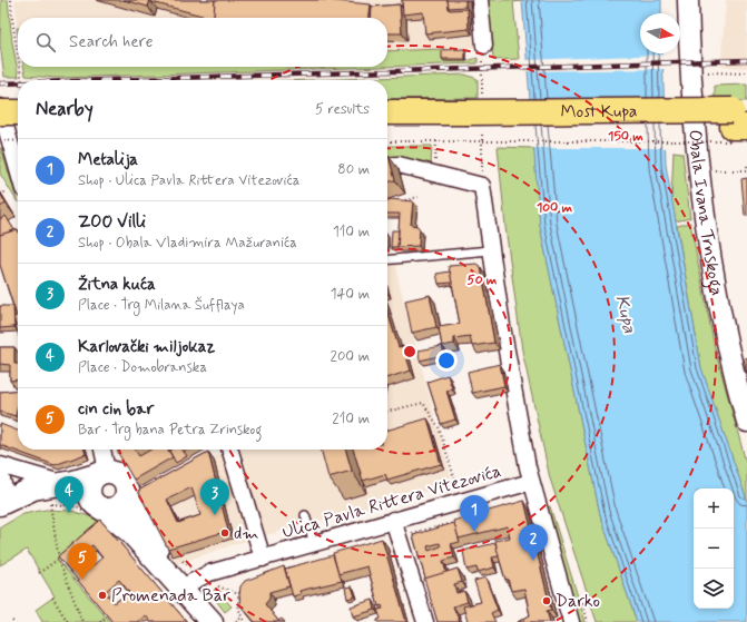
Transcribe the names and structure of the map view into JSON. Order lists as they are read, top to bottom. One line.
{"streets":{"highway":["Most Kupa"],"street":["Obala Ivana Trnskoga","Ulica Pavla Rittera Vitezovića"]},"water":["Kupa"],"places":["dm","Promenada Bar","Darko"],"north":"right","page":{"search":"Search here","heading":["Nearby","5 results"],"list":[{"mark":"1","name":"Metalija","note":"Shop · Ulica Pavla Rittera Vitezovića","value":"80 m"},{"mark":"2","name":"ZOO Villi","note":"Shop · Obala Vladimira Mažuranića","value":"110 m"},{"mark":"3","name":"Žitna kuća","note":"Place · Trg Milana Šufflaya","value":"140 m"},{"mark":"4","name":"Karlovački miljokaz","note":"Place · Domobranska","value":"200 m"},{"mark":"5","name":"cin cin bar","note":"Bar · Trg bana Petra Zrinskog","value":"210 m"}],"pins":["4","3","1","2","5"],"map_buttons":["+","−"]},"rings":["150 m","100 m","50 m"]}
